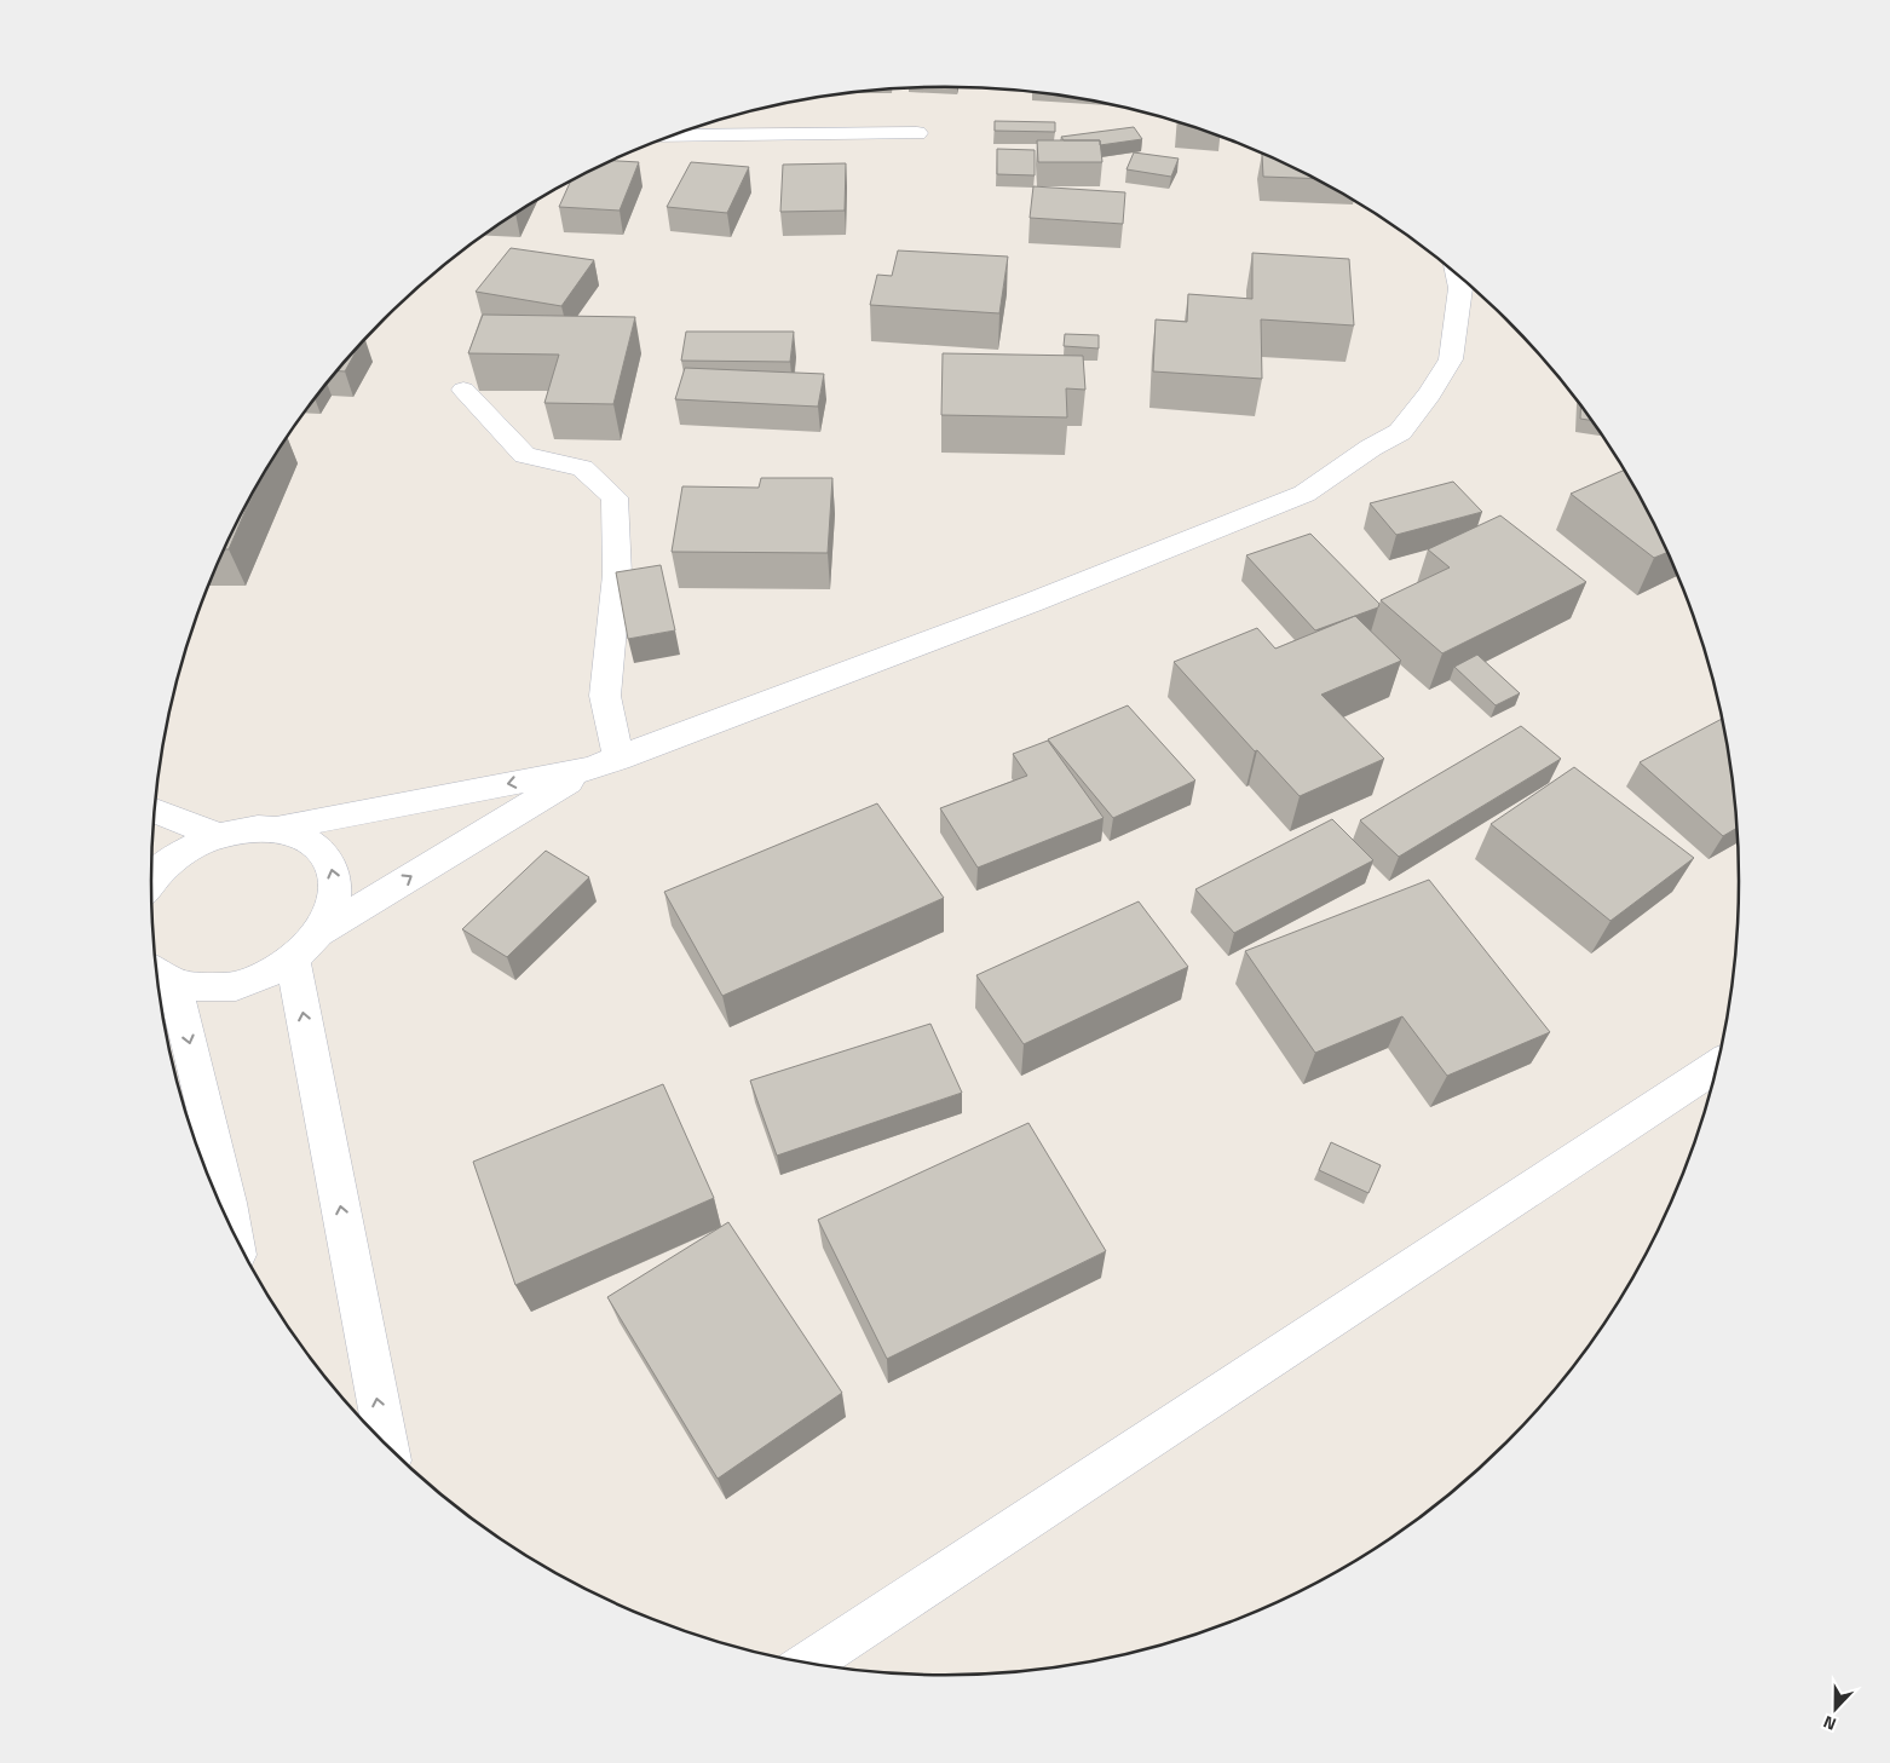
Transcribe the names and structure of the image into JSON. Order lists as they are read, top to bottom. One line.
{"north":"bottom"}
